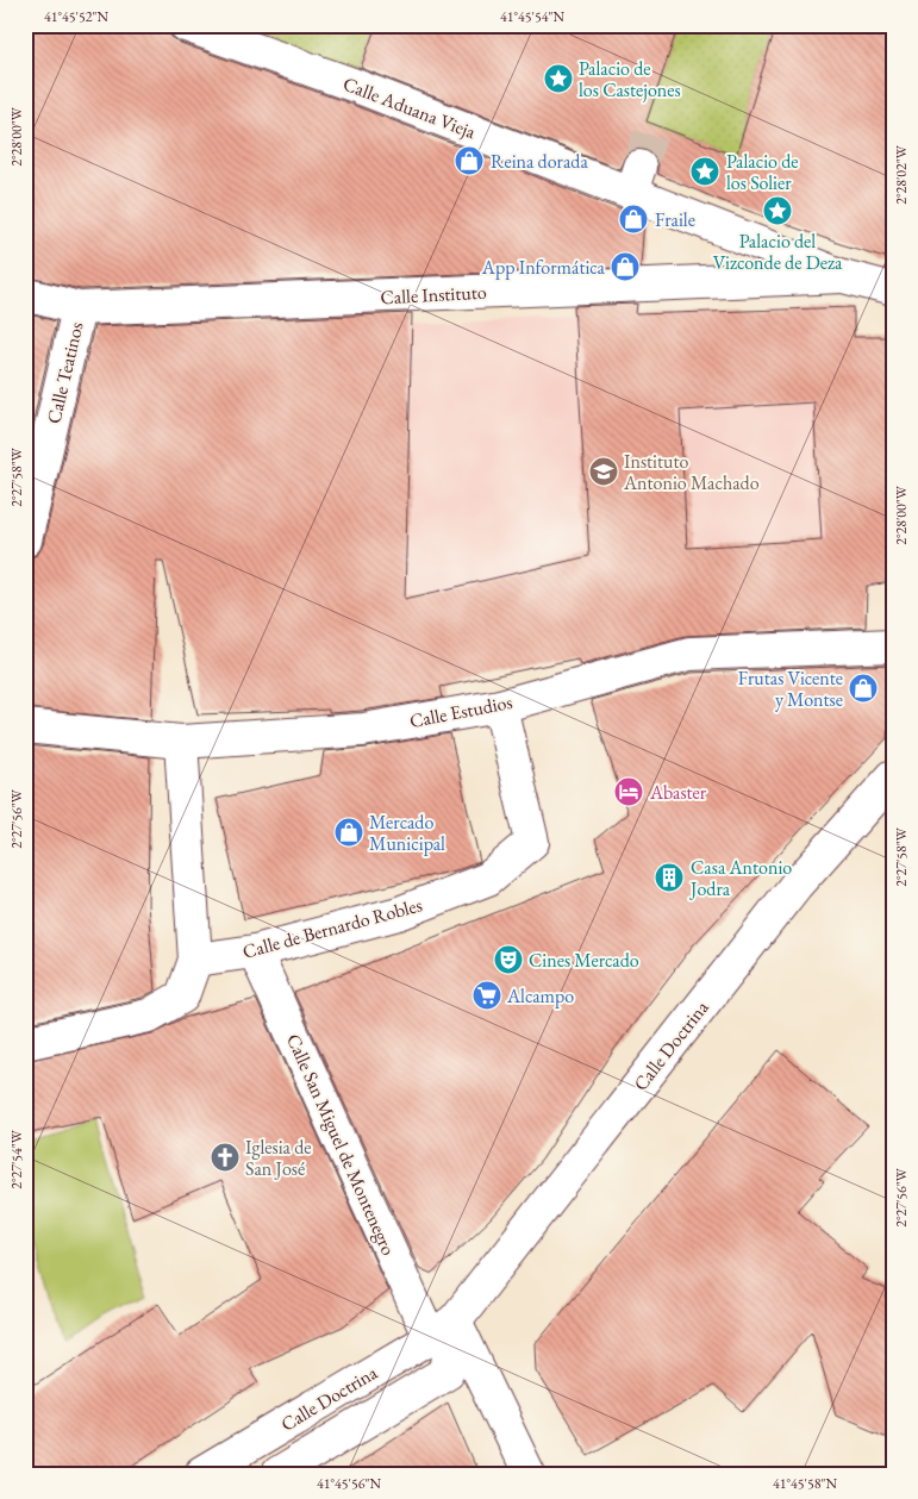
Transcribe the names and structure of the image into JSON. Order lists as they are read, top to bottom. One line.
{"streets":{"street":["Calle Aduana Vieja","Calle Instituto","Calle Teatinos","Calle Estudios","Calle de Bernardo Robles","Calle Doctrina","Calle San Miguel de Montenegro"]},"crossings":[["Calle Aduana Vieja","Calle Instituto"],["Calle Instituto","Calle Teatinos"],["Calle Estudios","Calle de Bernardo Robles"],["Calle de Bernardo Robles","Calle San Miguel de Montenegro"],["Calle Doctrina","Calle San Miguel de Montenegro"]],"places":{"place":["Palacio de los Castejones","Palacio de los Solier","Palacio del Vizconde de Deza"],"shop":["Reina dorada","Fraile","App Informática","Frutas Vicente y Montse","Mercado Municipal"],"school or university":["Instituto Antonio Machado"],"hotel":["Abaster"],"building":["Casa Antonio Jodra"],"theatre":["Cines Mercado"],"supermarket":["Alcampo"],"church":["Iglesia de San José"]},"coordinates":["41°45'52\"N","41°45'54\"N","2°28'00\"W","2°28'02\"W","2°27'58\"W","2°27'56\"W","2°27'54\"W","41°45'56\"N","41°45'58\"N"]}
